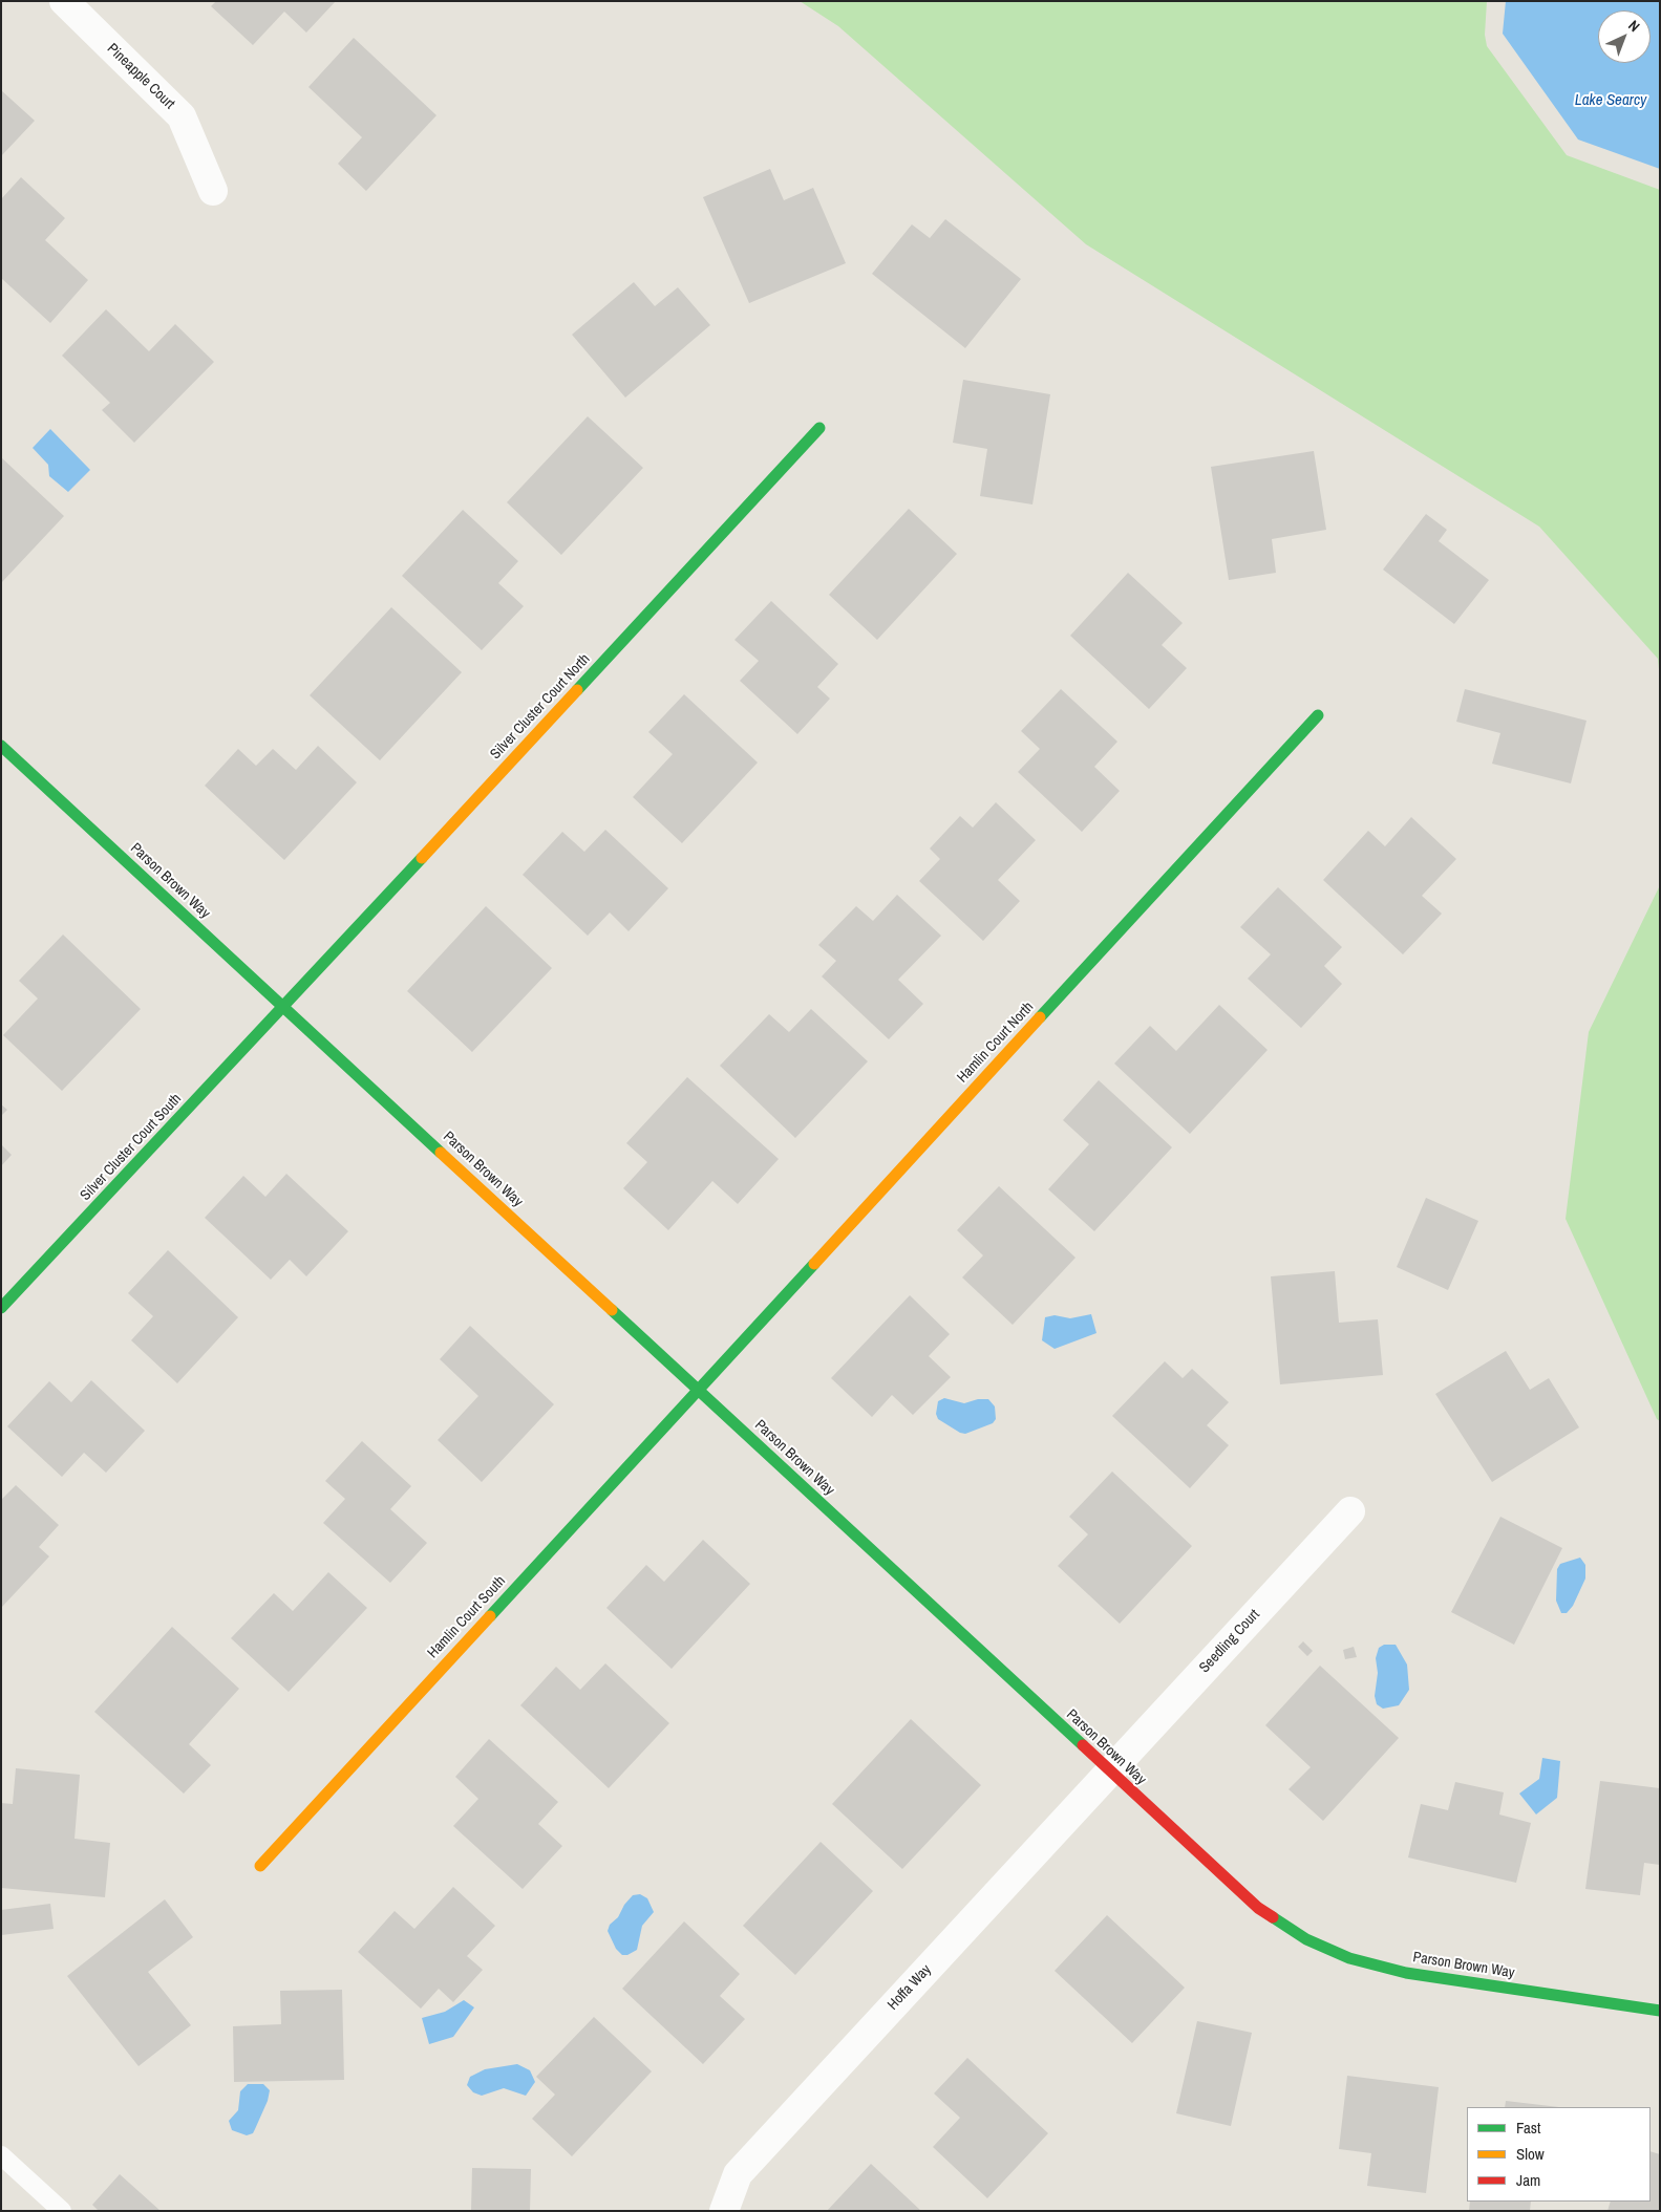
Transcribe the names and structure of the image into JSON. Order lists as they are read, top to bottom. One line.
{"streets":{"street":["Pineapple Court","Silver Cluster Court North","Parson Brown Way","Hamlin Court North","Silver Cluster Court South","Hamlin Court South","Seedling Court","Hoffa Way"]},"crossings":[["Silver Cluster Court North","Parson Brown Way"],["Silver Cluster Court North","Silver Cluster Court South"],["Parson Brown Way","Hamlin Court North"],["Parson Brown Way","Silver Cluster Court South"],["Parson Brown Way","Hamlin Court South"],["Parson Brown Way","Seedling Court"],["Parson Brown Way","Hoffa Way"],["Hamlin Court North","Hamlin Court South"],["Seedling Court","Hoffa Way"]],"water":["Lake Searcy"],"legend":["Fast","Slow","Jam"],"north":"top right"}
